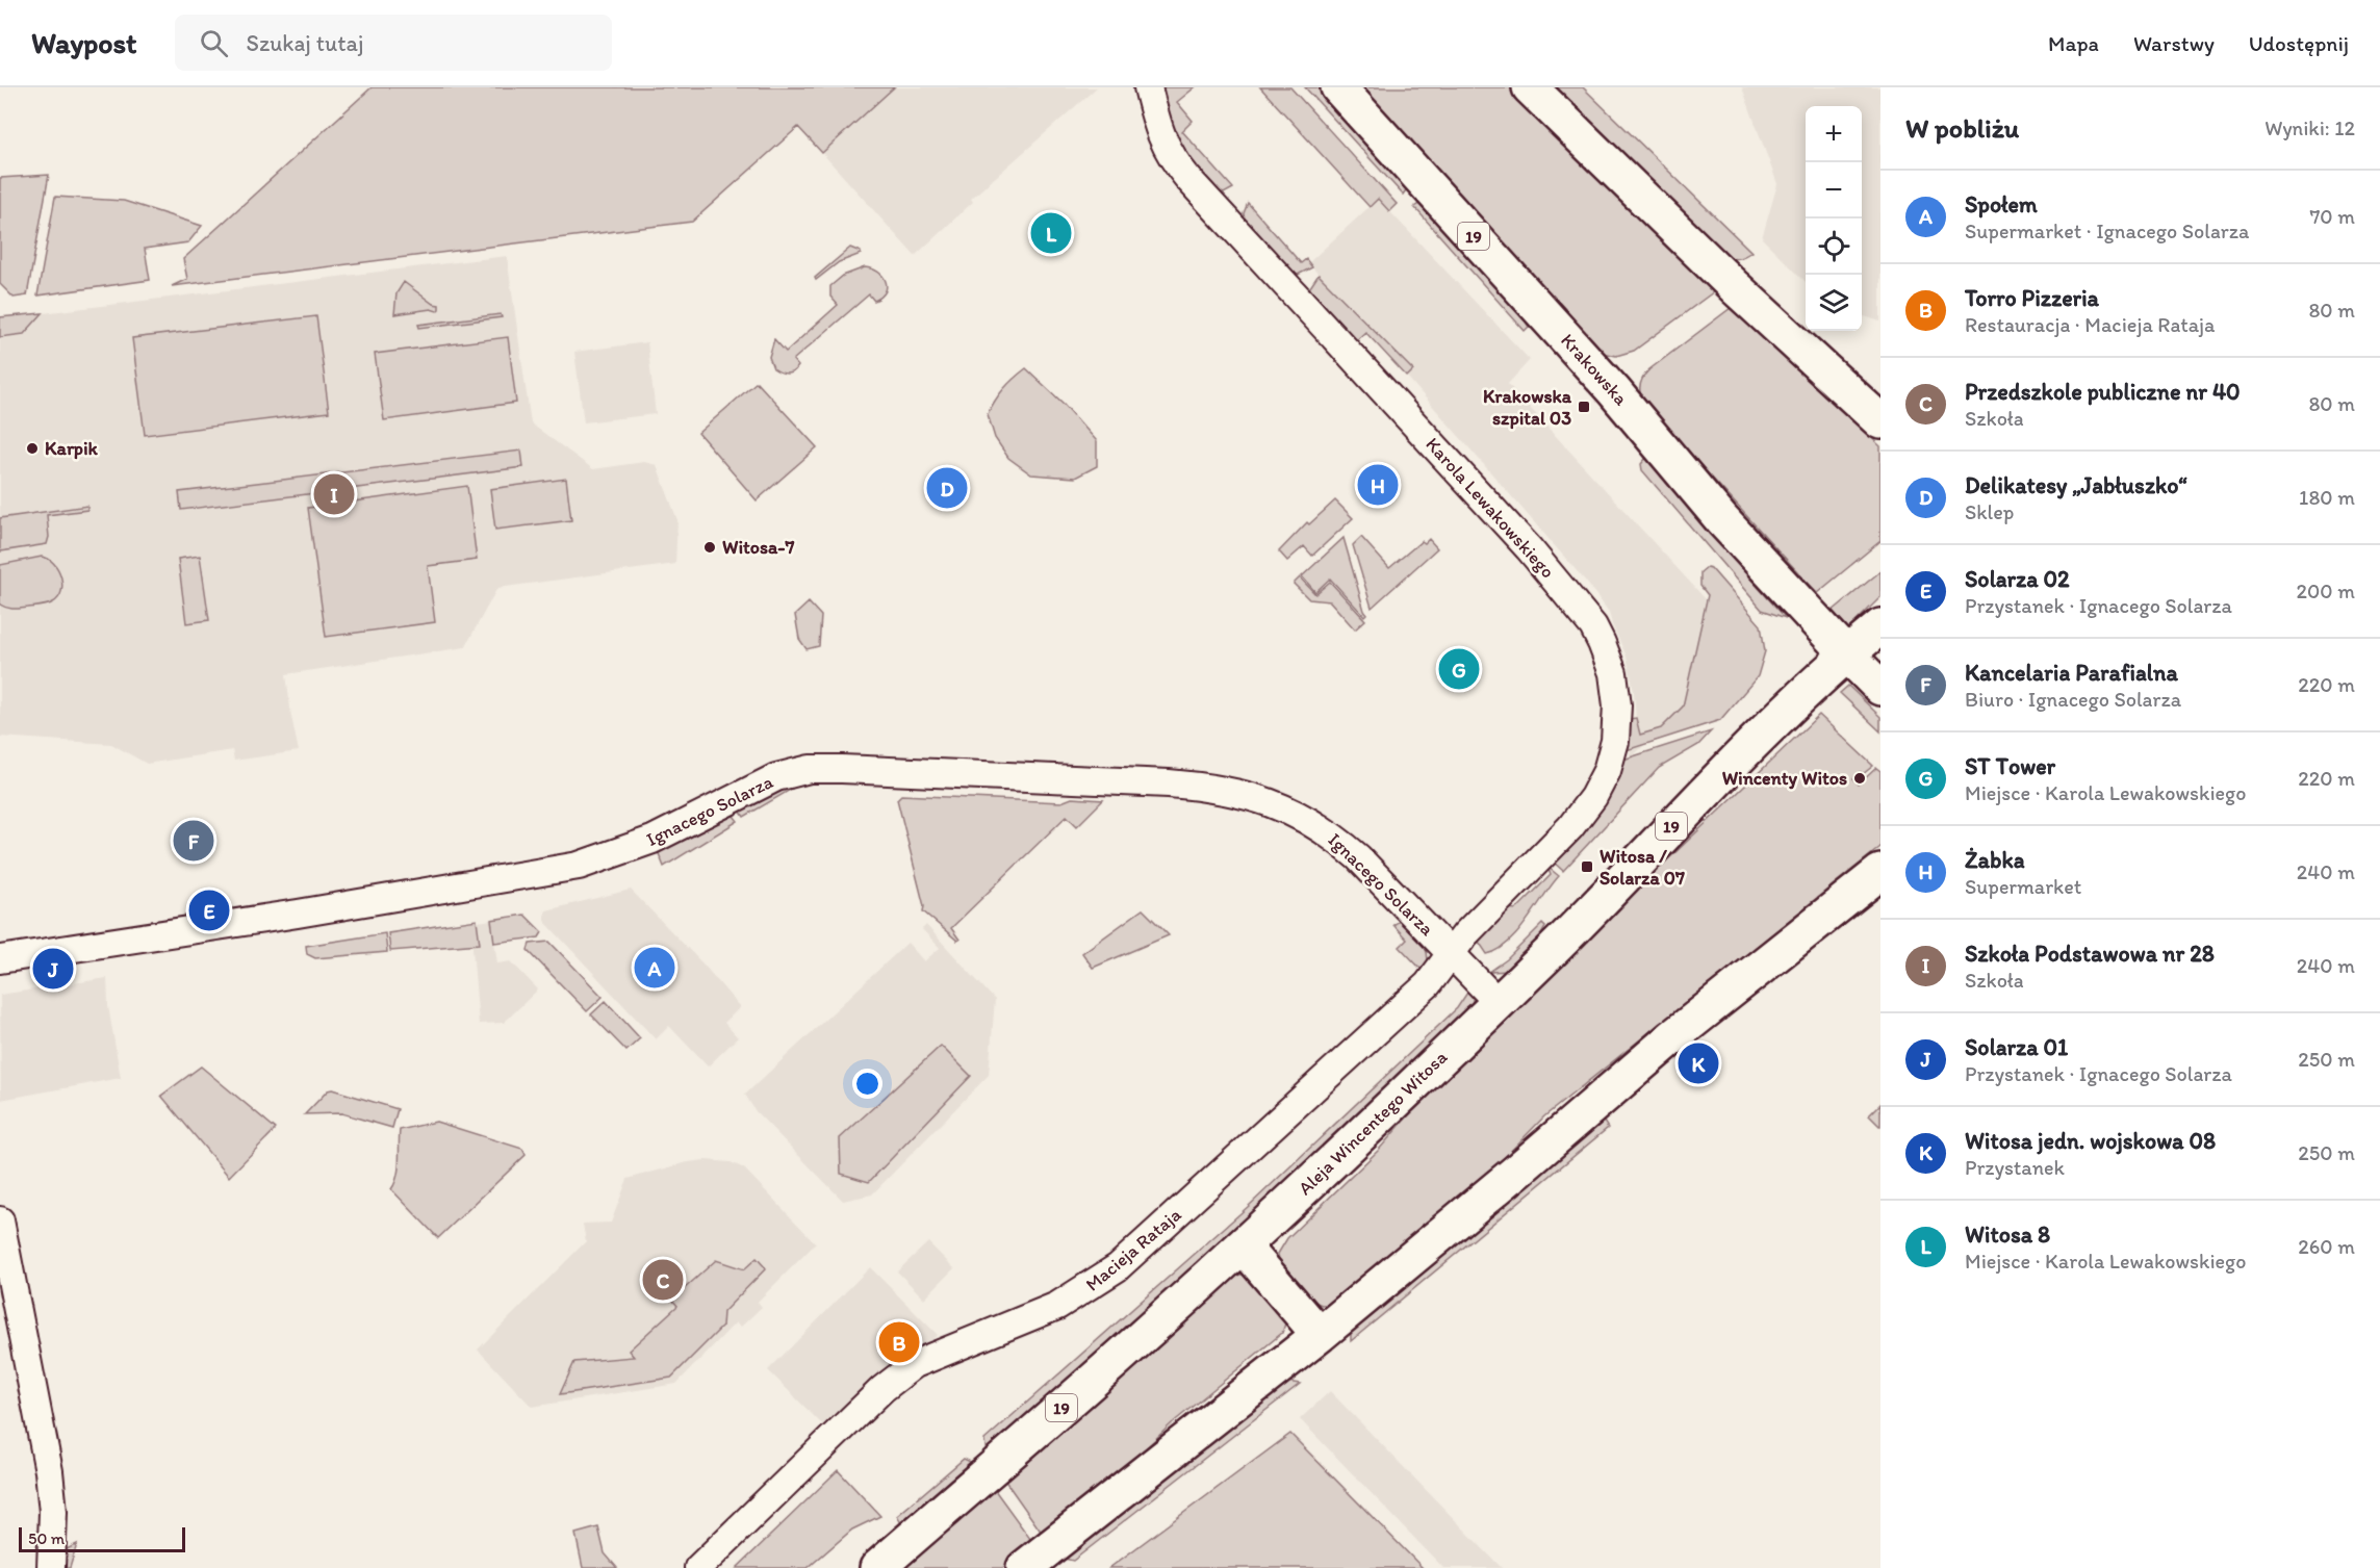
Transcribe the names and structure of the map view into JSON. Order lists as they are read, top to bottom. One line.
{"streets":{"main road":["19","Krakowska","Aleja Wincentego Witosa"],"street":["Karola Lewakowskiego","Ignacego Solarza","Macieja Rataja"]},"crossings":[["Krakowska","Aleja Wincentego Witosa"],["Karola Lewakowskiego","Ignacego Solarza"],["Karola Lewakowskiego","Macieja Rataja"],["Ignacego Solarza","Aleja Wincentego Witosa"],["Ignacego Solarza","Macieja Rataja"]],"places":{"transit":["Krakowska szpital 03","Witosa / Solarza 07"],"other":["Karpik","Witosa-7","Wincenty Witos"]},"scale_bar":"50 m","page":{"header":"Waypost","search":"Szukaj tutaj","nav":["Mapa","Warstwy","Udostępnij"],"heading":["W pobliżu","Wyniki: 12"],"map_buttons":["+","−"],"list":[{"mark":"A","name":"Społem","note":"Supermarket · Ignacego Solarza","value":"70 m"},{"mark":"B","name":"Torro Pizzeria","note":"Restauracja · Macieja Rataja","value":"80 m"},{"mark":"C","name":"Przedszkole publiczne nr 40","note":"Szkoła","value":"80 m"},{"mark":"D","name":"Delikatesy „Jabłuszko“","note":"Sklep","value":"180 m"},{"mark":"E","name":"Solarza 02","note":"Przystanek · Ignacego Solarza","value":"200 m"},{"mark":"F","name":"Kancelaria Parafialna","note":"Biuro · Ignacego Solarza","value":"220 m"},{"mark":"G","name":"ST Tower","note":"Miejsce · Karola Lewakowskiego","value":"220 m"},{"mark":"H","name":"Żabka","note":"Supermarket","value":"240 m"},{"mark":"I","name":"Szkoła Podstawowa nr 28","note":"Szkoła","value":"240 m"},{"mark":"J","name":"Solarza 01","note":"Przystanek · Ignacego Solarza","value":"250 m"},{"mark":"K","name":"Witosa jedn. wojskowa 08","note":"Przystanek","value":"250 m"},{"mark":"L","name":"Witosa 8","note":"Miejsce · Karola Lewakowskiego","value":"260 m"}],"pins":["L","H","D","I","G","F","E","A","J","K","C","B"],"scale":"50 m"}}
